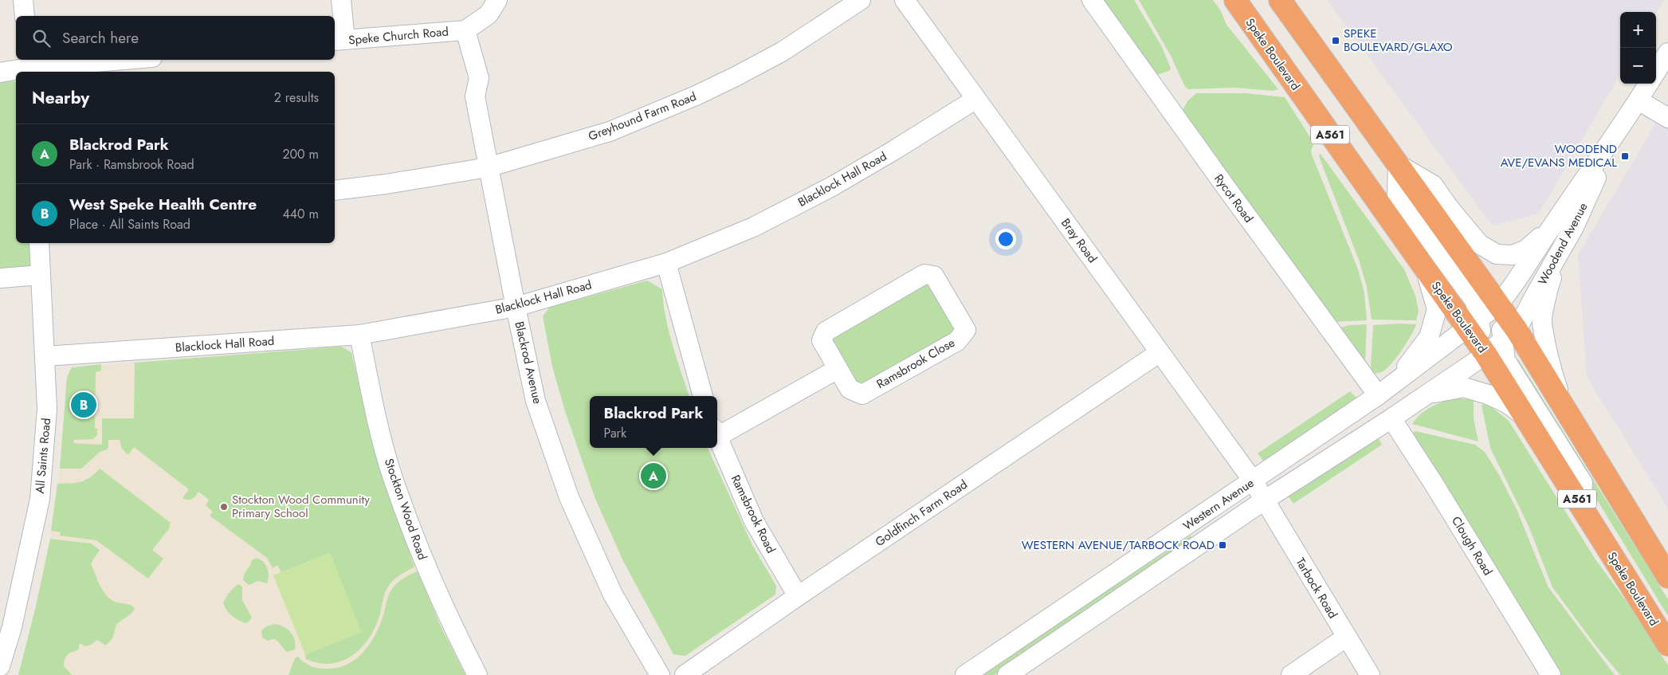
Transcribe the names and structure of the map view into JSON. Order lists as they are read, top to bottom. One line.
{"streets":{"highway":["Speke Boulevard","A561"],"street":["Speke Church Road","Greyhound Farm Road","Blacklock Hall Road","Rycot Road","Bray Road","Woodend Avenue","Blackrod Avenue","Ramsbrook Close","All Saints Road","Western Avenue","Stockton Wood Road","Goldfinch Farm Road","Ramsbrook Road","Clough Road","Tarbock Road"]},"crossings":[["Speke Church Road","Blackrod Avenue"],["Speke Boulevard","A561"],["Speke Boulevard","Woodend Avenue"],["Speke Boulevard","Western Avenue"],["Greyhound Farm Road","Blackrod Avenue"],["A561","Woodend Avenue"],["A561","Western Avenue"],["Blacklock Hall Road","Bray Road"],["Blacklock Hall Road","Blackrod Avenue"],["Blacklock Hall Road","All Saints Road"],["Blacklock Hall Road","Stockton Wood Road"],["Rycot Road","Western Avenue"],["Bray Road","Western Avenue"],["Bray Road","Goldfinch Farm Road"],["Bray Road","Tarbock Road"],["Woodend Avenue","Western Avenue"],["Western Avenue","Clough Road"],["Western Avenue","Tarbock Road"],["Goldfinch Farm Road","Ramsbrook Road"]],"places":{"transit":["SPEKE BOULEVARD/GLAXO","WOODEND AVE/EVANS MEDICAL","WESTERN AVENUE/TARBOCK ROAD"],"other":["Stockton Wood Community Primary School"]},"page":{"map_buttons":["+","−"],"search":"Search here","heading":["Nearby","2 results"],"list":[{"mark":"A","name":"Blackrod Park","note":"Park · Ramsbrook Road","value":"200 m"},{"mark":"B","name":"West Speke Health Centre","note":"Place · All Saints Road","value":"440 m"}],"pins":["B","A"],"popup":["Blackrod Park","Park"]}}
